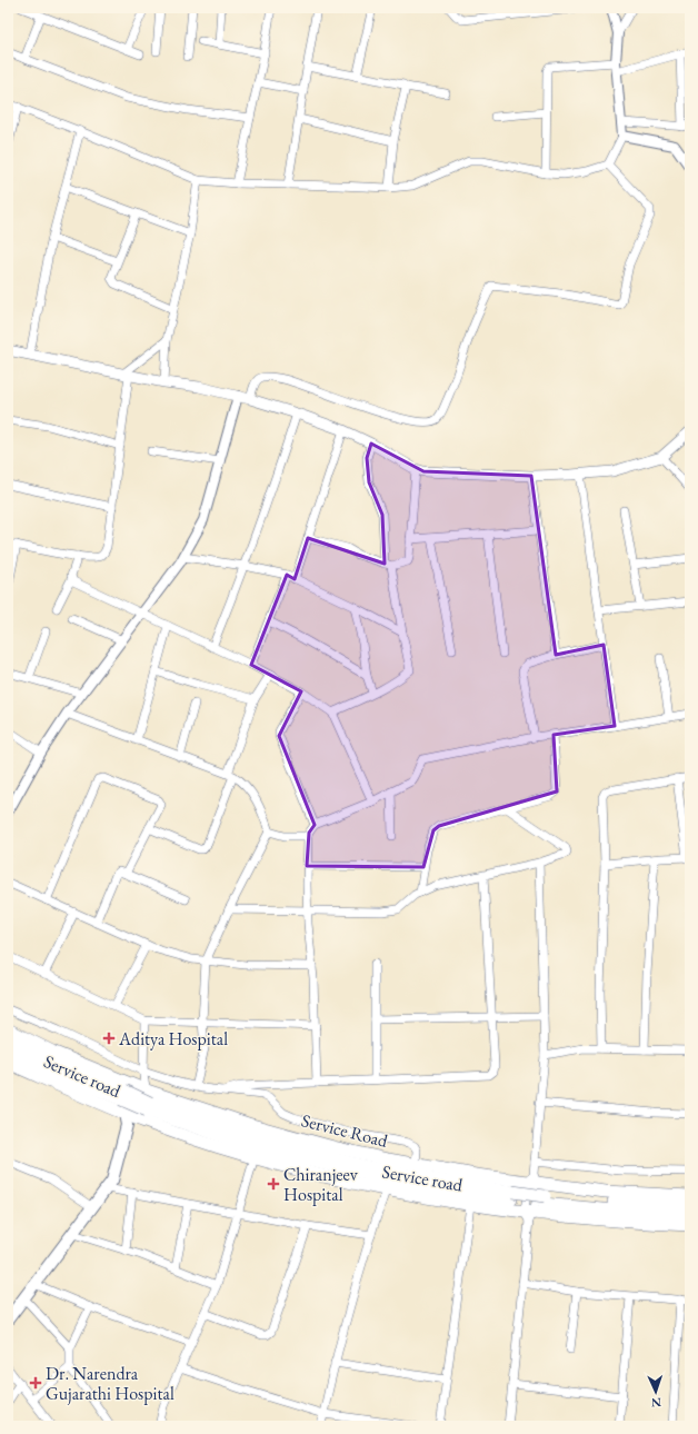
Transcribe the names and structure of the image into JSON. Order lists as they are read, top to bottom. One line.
{"streets":{"highway":["Service road","Service Road"]},"places":{"health":["Aditya Hospital","Chiranjeev Hospital","Dr. Narendra Gujarathi Hospital"]},"north":"bottom"}
